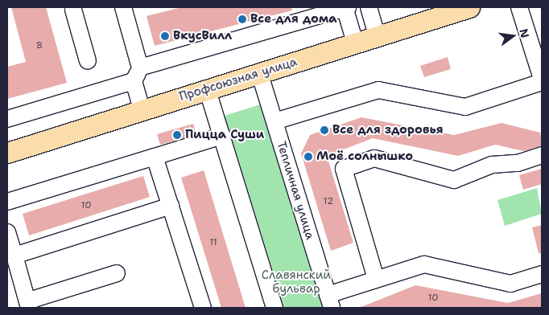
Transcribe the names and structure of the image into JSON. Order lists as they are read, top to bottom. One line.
{"streets":{"main road":["Профсоюзная улица"],"street":["Тепличная улица"]},"crossings":[["Профсоюзная улица","Тепличная улица"]],"parks":["Славянский бульвар"],"places":["Все для дома","ВкусВилл","Все для здоровья","Пицца Суши","Моё солнышко"],"house_numbers":["8","12","10","11","10"],"north":"right"}
